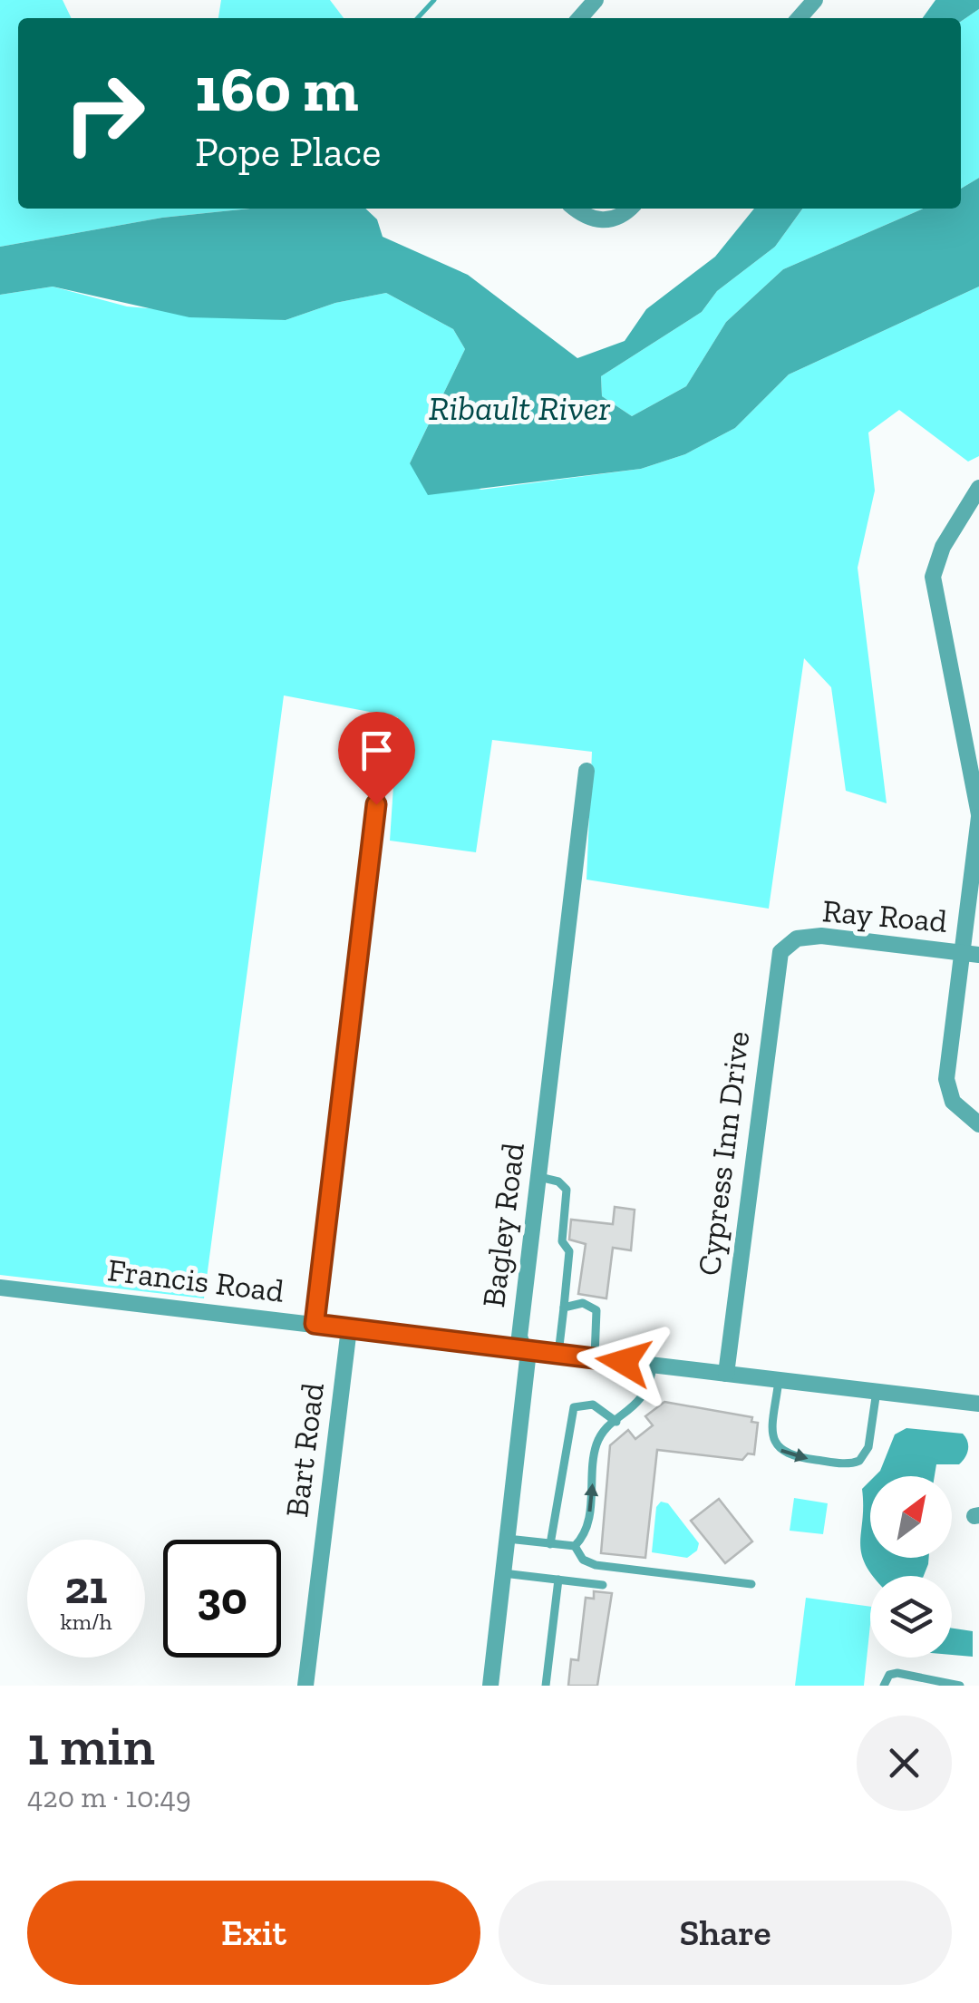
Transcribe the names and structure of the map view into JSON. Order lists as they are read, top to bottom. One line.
{"streets":{"street":["Ray Road","Cypress Inn Drive","Bagley Road","Francis Road","Bart Road"]},"crossings":[["Ray Road","Cypress Inn Drive"],["Cypress Inn Drive","Francis Road"],["Bagley Road","Francis Road"],["Francis Road","Bart Road"]],"water":["Ribault River"],"north":"top right","page":{"turn":["160 m","Pope Place"],"speed":"21 km/h","limit":"30","heading":["1 min","420 m · 10:49"],"buttons":["Exit","Share"]}}
